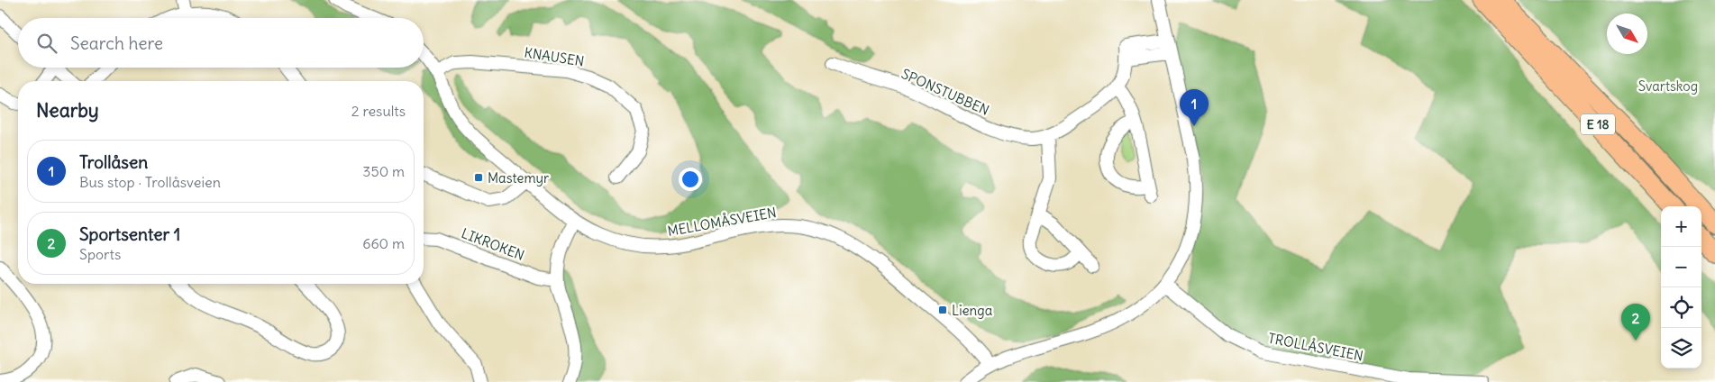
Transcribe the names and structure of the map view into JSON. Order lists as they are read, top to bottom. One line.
{"streets":{"highway":["E 18"],"street":["KNAUSEN","SPONSTUBBEN","MELLOMÅSVEIEN","LIKROKEN","TROLLÅSVEIEN"]},"crossings":[["KNAUSEN","MELLOMÅSVEIEN"]],"parks":["Svartskog"],"places":{"transit":["Mastemyr","Lienga"]},"north":"bottom right","page":{"search":"Search here","heading":["Nearby","2 results"],"pins":["1","2"],"list":[{"mark":"1","name":"Trollåsen","note":"Bus stop · Trollåsveien","value":"350 m"},{"mark":"2","name":"Sportsenter 1","note":"Sports","value":"660 m"}],"map_buttons":["+","−"]}}
